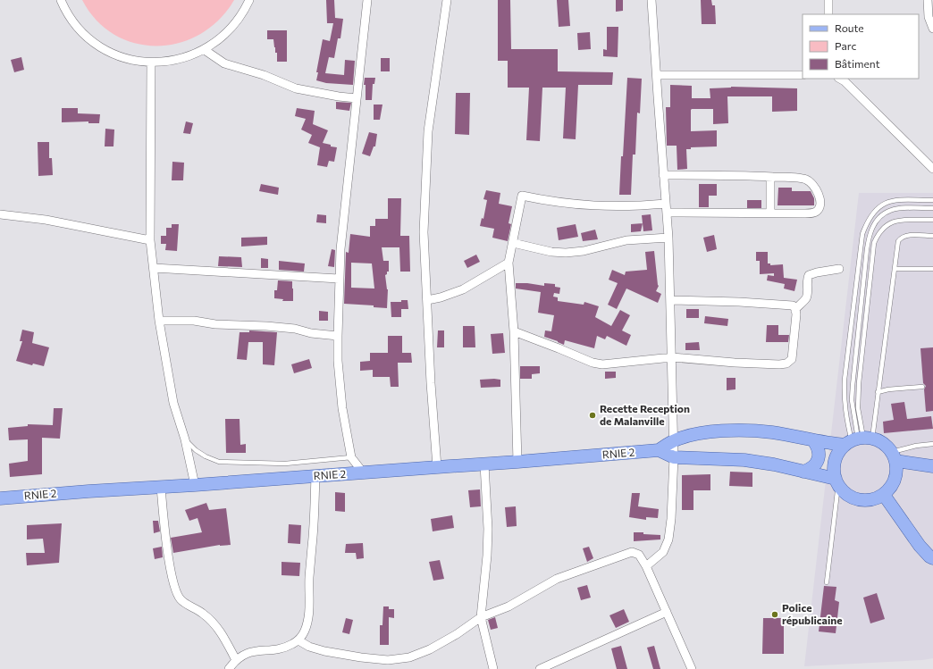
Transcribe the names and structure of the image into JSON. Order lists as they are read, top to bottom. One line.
{"streets":{"main road":["RNIE 2"]},"places":["Recette Reception de Malanville","Police républicaine"],"legend":["Route","Parc","Bâtiment"]}
